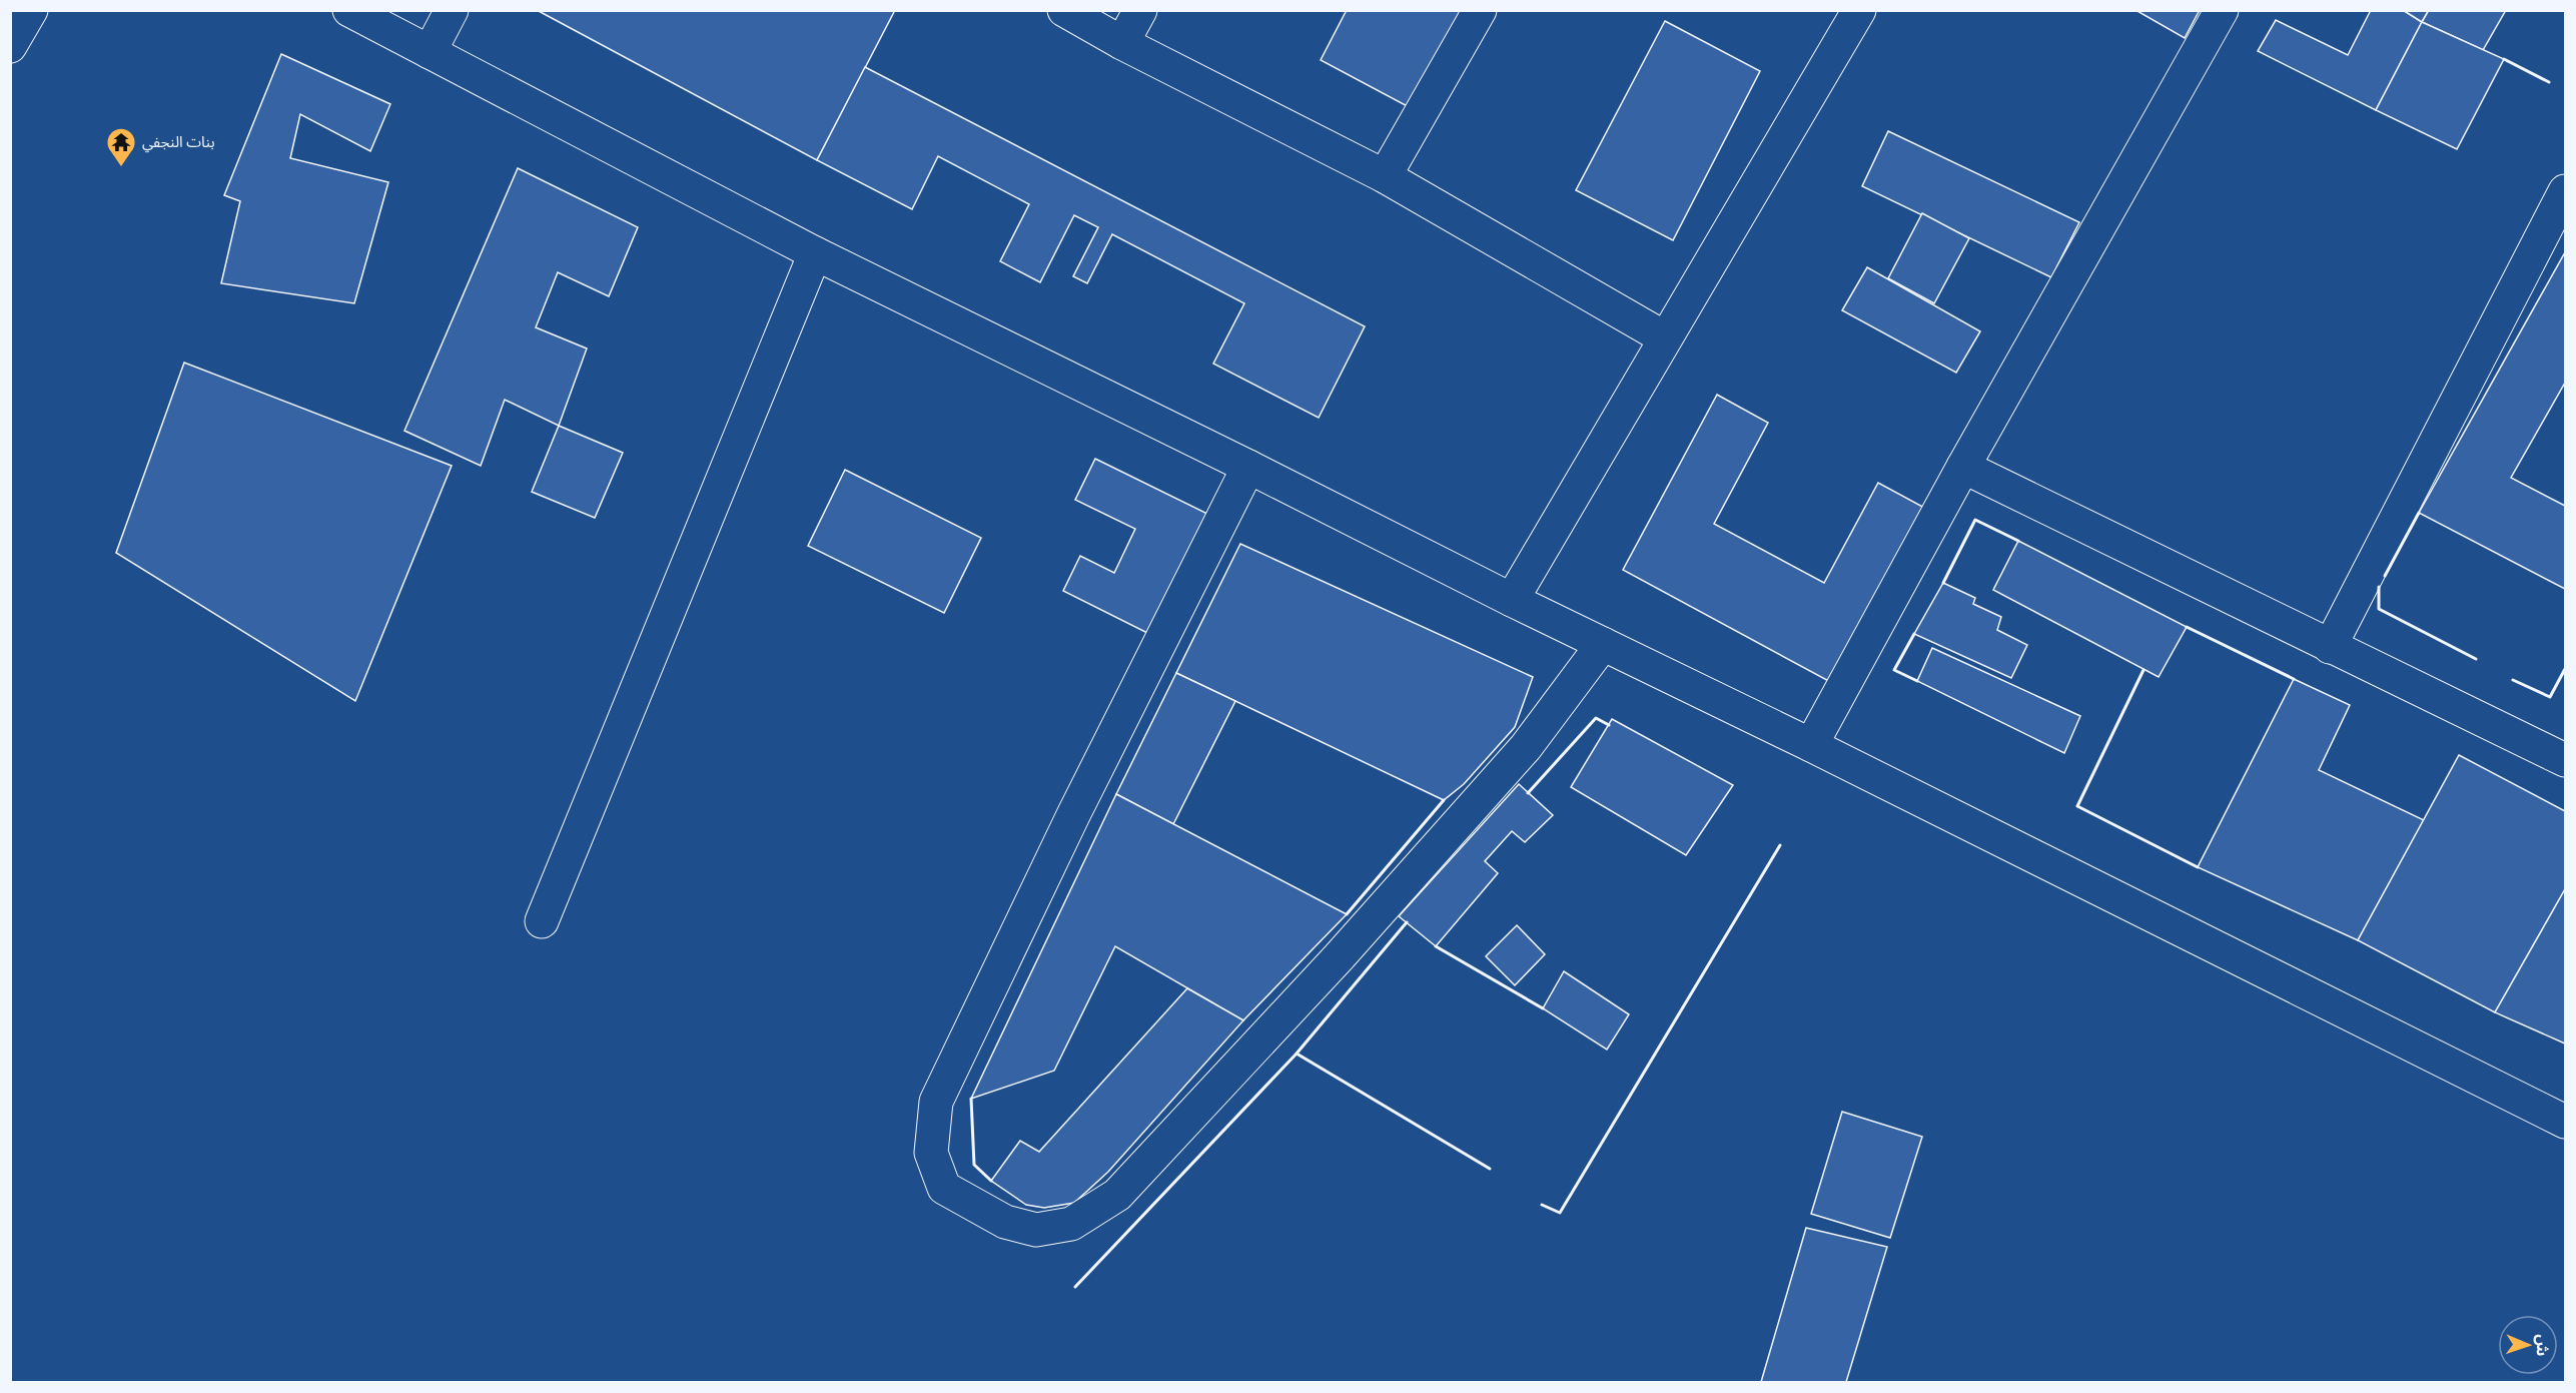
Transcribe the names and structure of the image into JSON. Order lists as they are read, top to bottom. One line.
{"places":{"temple":["بنات النجفي"]},"north":"right"}
